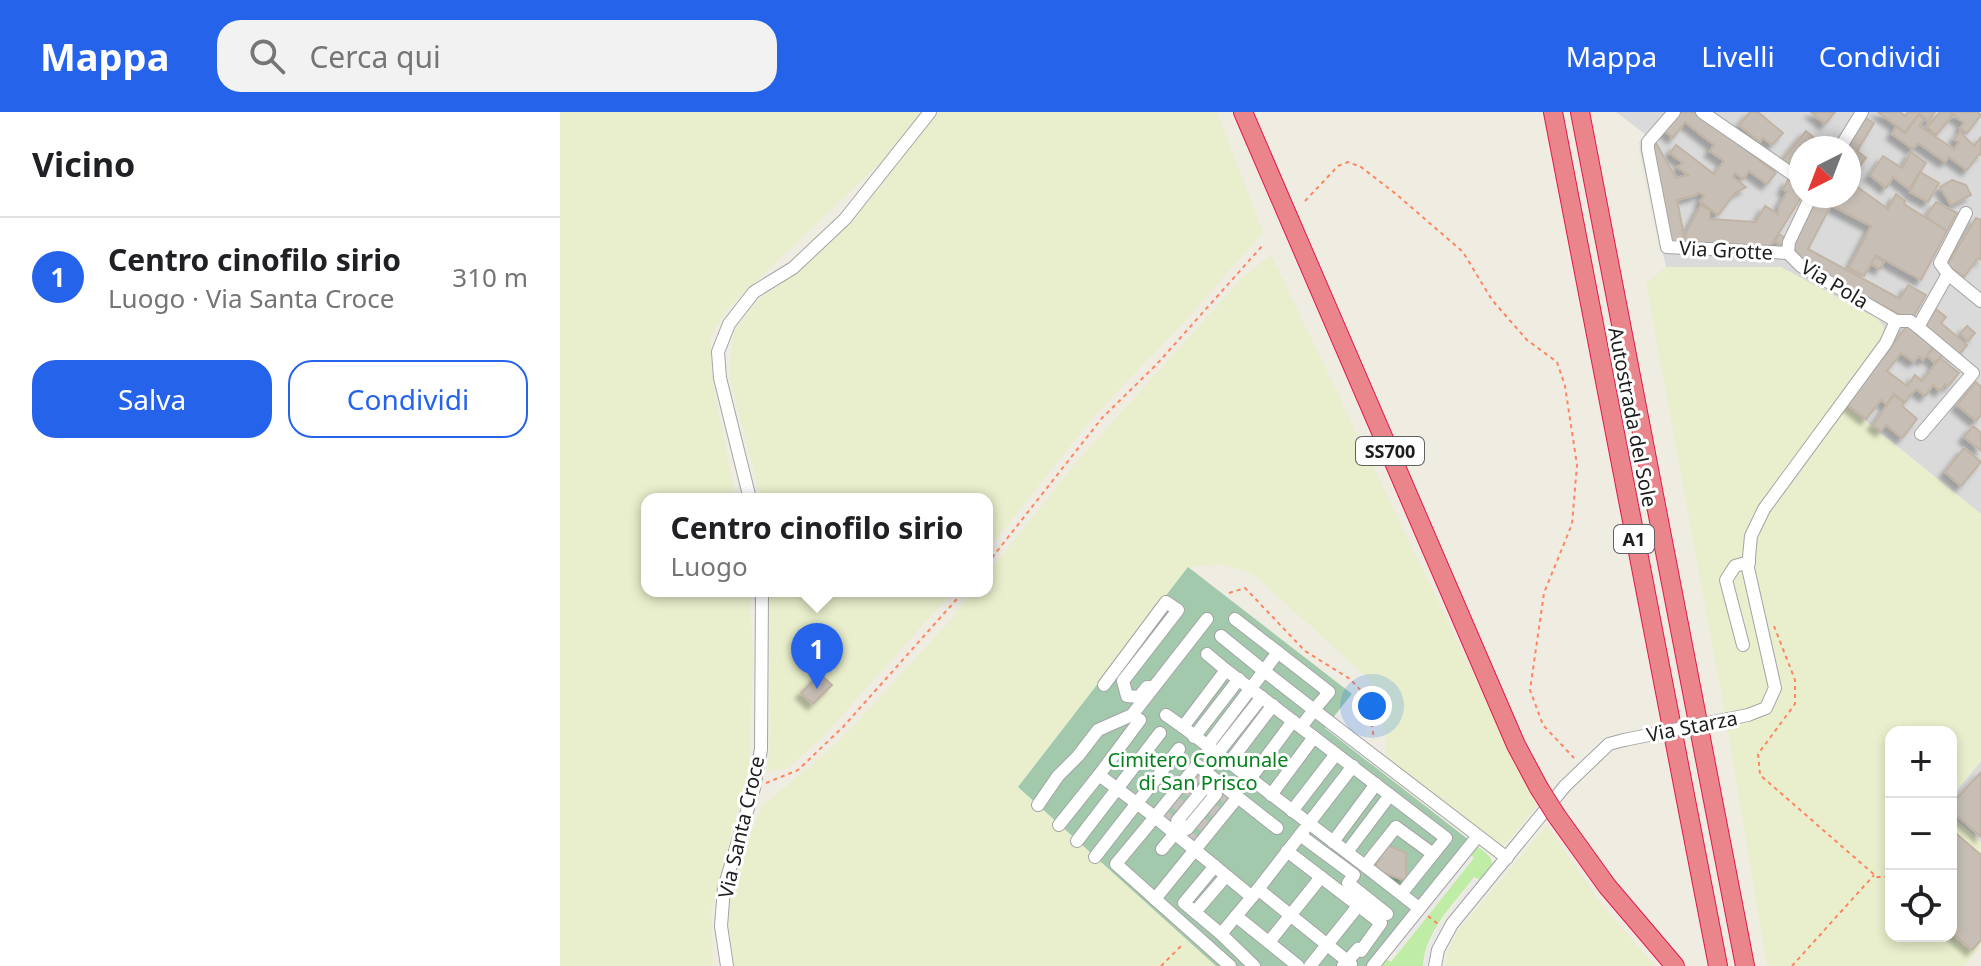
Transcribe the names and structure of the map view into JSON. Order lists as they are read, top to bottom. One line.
{"streets":{"highway":["Autostrada del Sole","SS700","A1"],"street":["Via Grotte","Via Pola","Via Starza","Via Santa Croce"]},"crossings":[["Via Grotte","Via Pola"],["Via Pola","Via Starza"]],"parks":["Cimitero Comunale di San Prisco"],"north":"bottom left","page":{"header":"Mappa","search":"Cerca qui","nav":["Mappa","Livelli","Condividi"],"heading":"Vicino","list":[{"mark":"1","name":"Centro cinofilo sirio","note":"Luogo · Via Santa Croce","value":"310 m"}],"buttons":["Salva","Condividi"],"popup":["Centro cinofilo sirio","Luogo"],"pins":"1","map_buttons":["+","−"]}}
